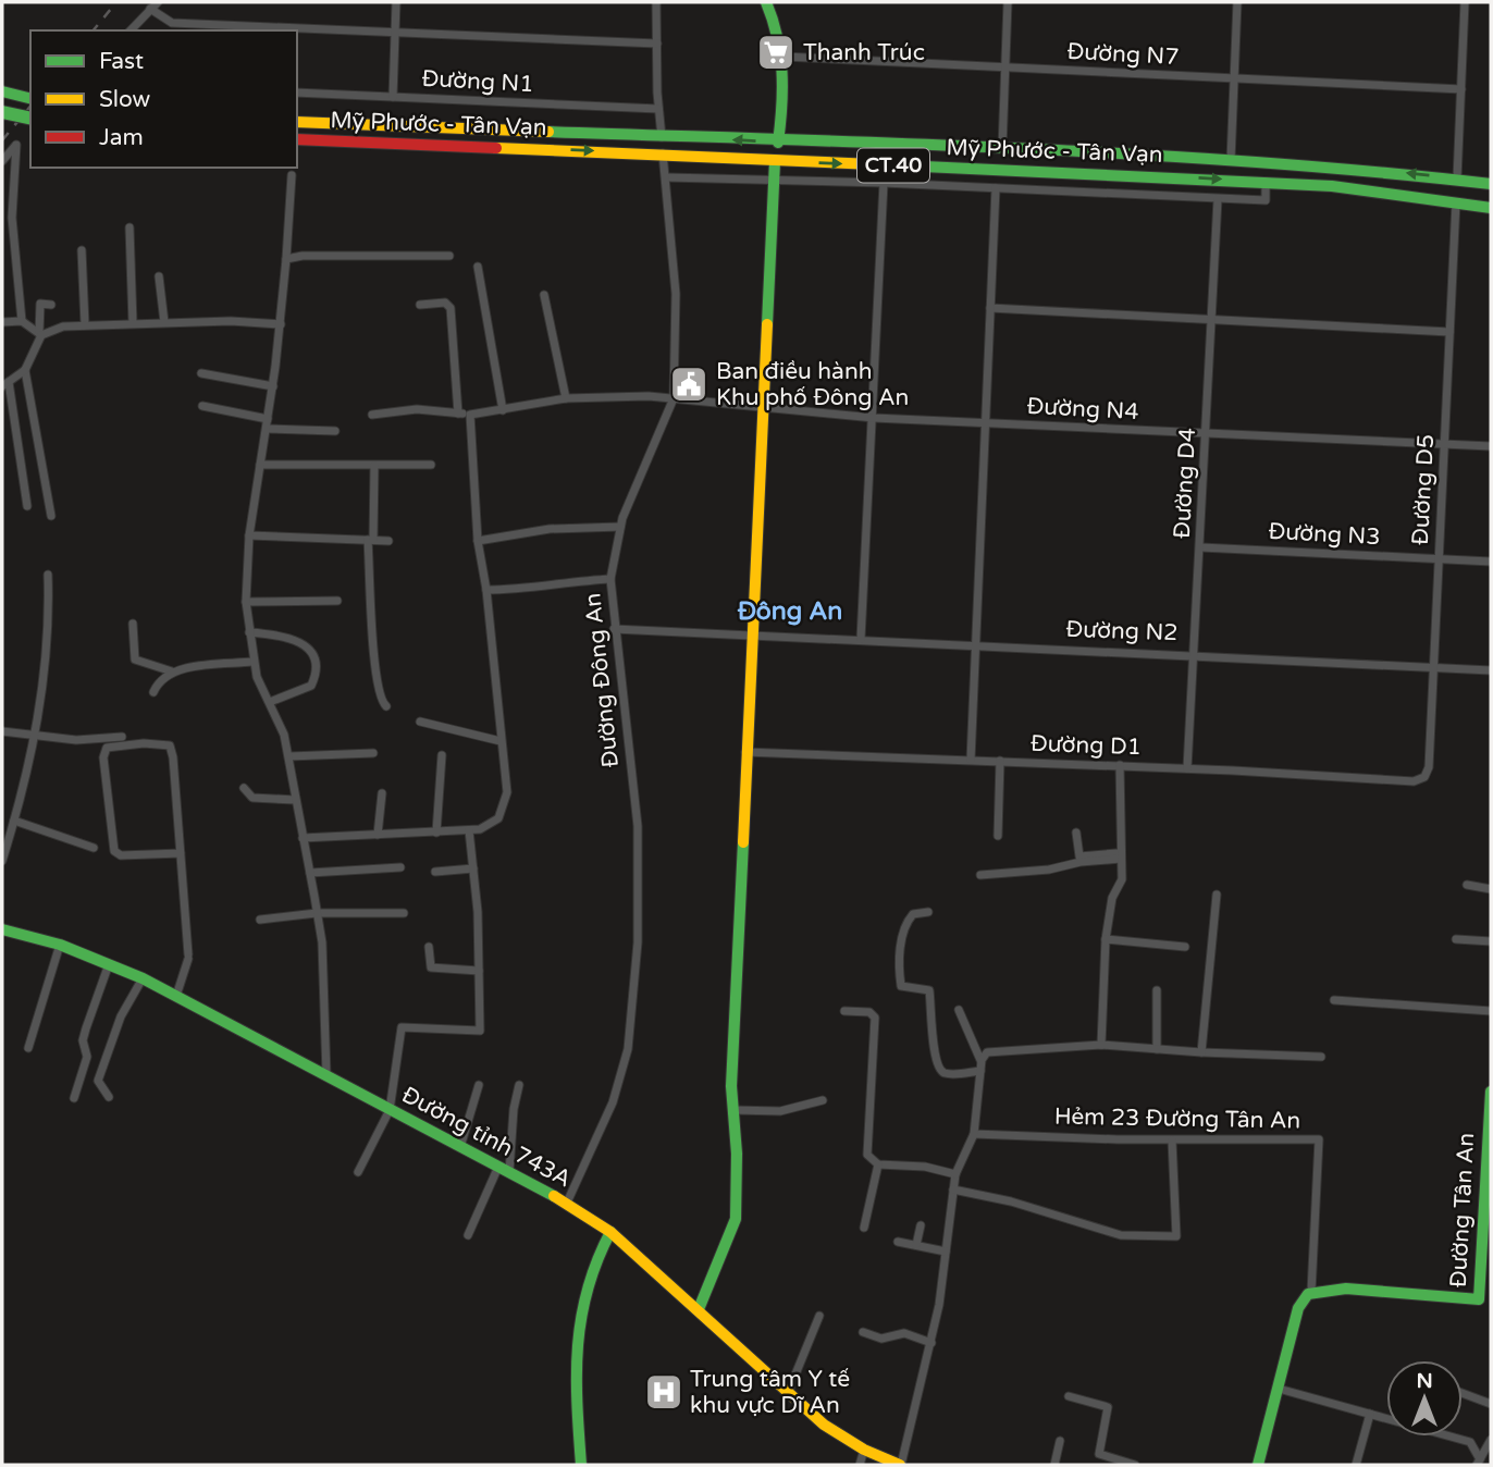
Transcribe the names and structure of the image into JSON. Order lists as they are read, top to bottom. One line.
{"streets":{"main road":["Mỹ Phước - Tân Vạn","CT.40","Đường tỉnh 743A","Đường Tân An"],"street":["Đường N7","Đường N1","Đường N4","Đường D4","Đường D5","Đường N3","Đường N2","Đường Đông An","Đường D1","Hẻm 23 Đường Tân An"]},"crossings":[["Mỹ Phước - Tân Vạn","Đường D5"],["Mỹ Phước - Tân Vạn","Đường Đông An"],["Đường N4","Đường D4"],["Đường N4","Đường D5"],["Đường N4","Đường Đông An"],["Đường D4","Đường N3"],["Đường D4","Đường N2"],["Đường D4","Đường D1"],["Đường D5","Đường N3"],["Đường D5","Đường N2"],["Đường D5","Đường D1"],["Đường N2","Đường Đông An"],["Đường Đông An","Đường tỉnh 743A"],["Hẻm 23 Đường Tân An","Đường Tân An"]],"districts":["Đông An"],"places":{"supermarket":["Thanh Trúc"],"public building":["Ban điều hành Khu phố Đông An"],"hospital":["Trung tâm Y tế khu vực Dĩ An"]},"legend":["Fast","Slow","Jam"],"north":"top"}
